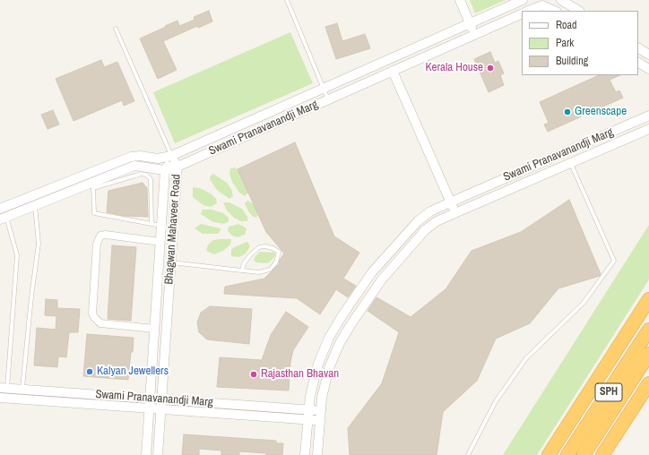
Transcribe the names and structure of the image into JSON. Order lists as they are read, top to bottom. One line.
{"streets":{"highway":["SPH"],"street":["Swami Pranavanandji Marg","Bhagwan Mahaveer Road"]},"crossings":[["Swami Pranavanandji Marg","Bhagwan Mahaveer Road"]],"places":["Kerala House","Greenscape","Kalyan Jewellers","Rajasthan Bhavan"],"legend":["Road","Park","Building"]}
